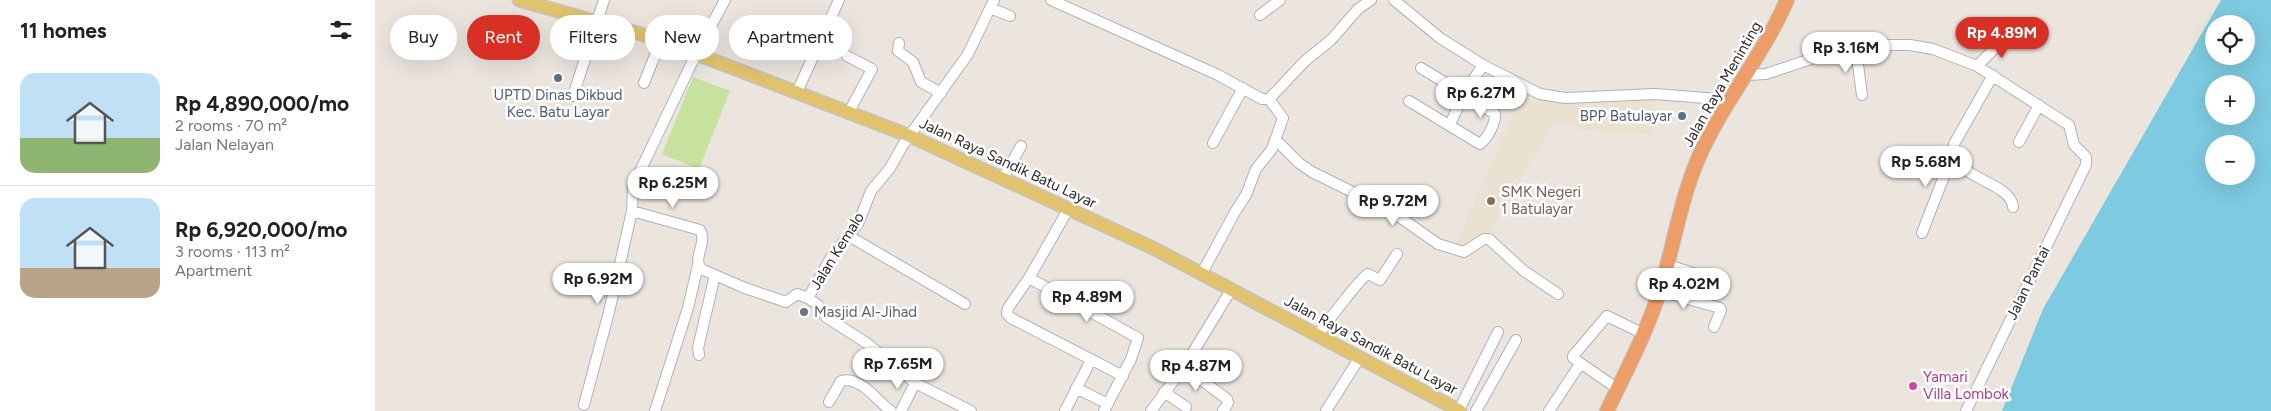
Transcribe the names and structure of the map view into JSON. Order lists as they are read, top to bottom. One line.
{"streets":{"highway":["Jalan Raya Meninting"],"main road":["Jalan Raya Sandik Batu Layar"],"street":["Jalan Kemalo","Jalan Pantai"]},"crossings":[["Jalan Raya Sandik Batu Layar","Jalan Kemalo"]],"places":["UPTD Dinas Dikbud Kec. Batu Layar","BPP Batulayar","SMK Negeri 1 Batulayar","Masjid Al-Jihad","Yamari Villa Lombok"],"page":{"heading":"11 homes","map_buttons":["+","−"],"chip":["Buy","Rent","Filters","New","Apartment"],"price":["Rp 4.89M","Rp 3.16M","Rp 6.27M","Rp 5.68M","Rp 6.25M","Rp 9.72M","Rp 6.92M","Rp 4.02M","Rp 4.89M","Rp 7.65M","Rp 4.87M"],"list":[{"name":"Rp 4,890,000/mo","note":"2 rooms · 70 m² · Jalan Nelayan"},{"name":"Rp 6,920,000/mo","note":"3 rooms · 113 m² · Apartment"}]}}
